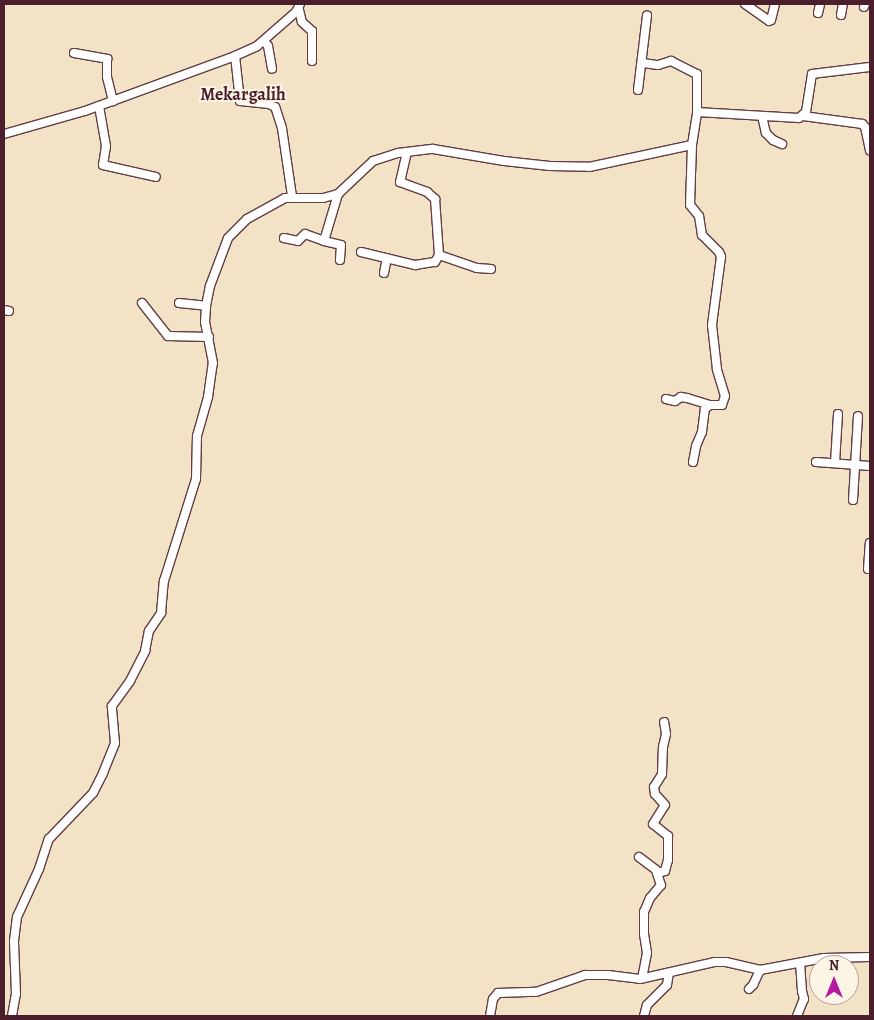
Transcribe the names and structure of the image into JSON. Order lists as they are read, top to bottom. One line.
{"districts":["Mekargalih"],"north":"top"}
